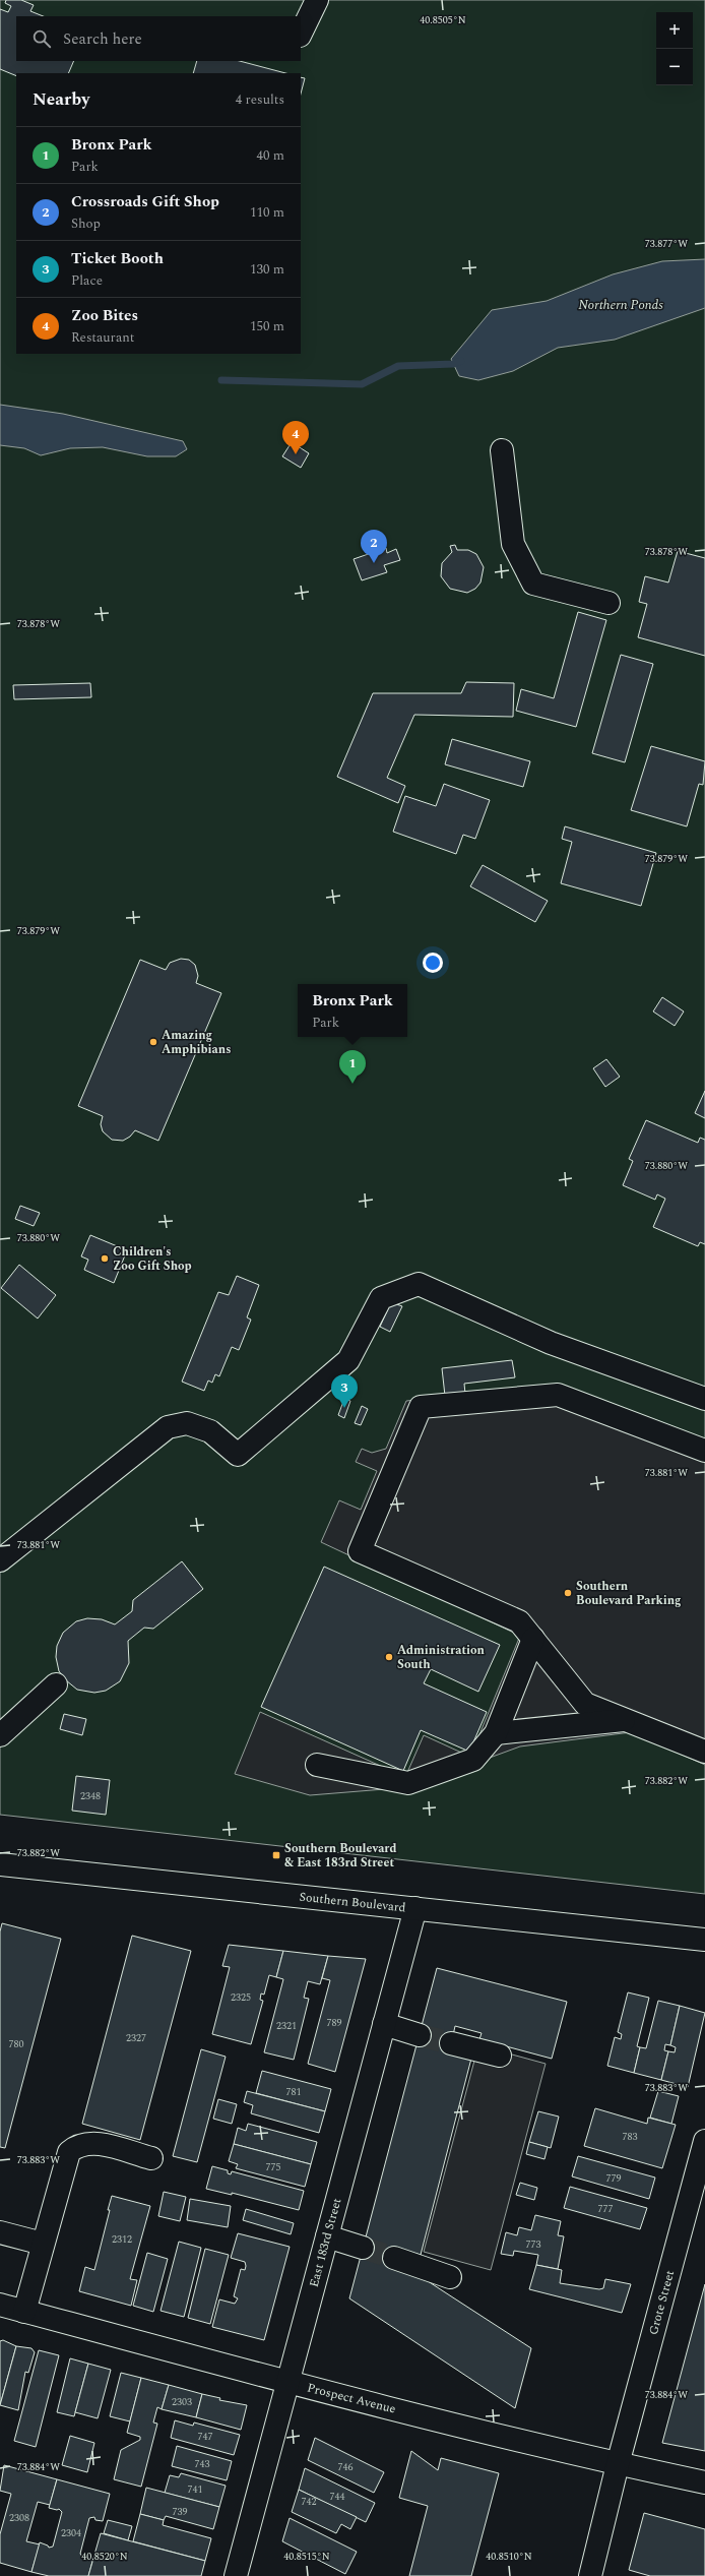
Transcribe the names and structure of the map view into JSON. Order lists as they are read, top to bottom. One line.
{"streets":{"street":["Southern Boulevard","East 183rd Street","Grote Street","Prospect Avenue"]},"crossings":[["Southern Boulevard","East 183rd Street"],["East 183rd Street","Prospect Avenue"],["Grote Street","Prospect Avenue"]],"water":["Northern Ponds"],"places":{"other":["Amazing Amphibians","Children's Zoo Gift Shop","Southern Boulevard Parking","Administration South"],"transit":["Southern Boulevard & East 183rd Street"]},"house_numbers":["2348","2325","789","2321","2327","780","781","783","775","779","777","2312","773","2303","747","743","746","741","744","742","739","2308","2304"],"page":{"map_buttons":["+","−"],"search":"Search here","heading":["Nearby","4 results"],"list":[{"mark":"1","name":"Bronx Park","note":"Park","value":"40 m"},{"mark":"2","name":"Crossroads Gift Shop","note":"Shop","value":"110 m"},{"mark":"3","name":"Ticket Booth","note":"Place","value":"130 m"},{"mark":"4","name":"Zoo Bites","note":"Restaurant","value":"150 m"}],"pins":["4","2","1","3"],"popup":["Bronx Park","Park"]},"coordinates":["40.8505°N","73.877°W","73.878°W","73.879°W","73.880°W","73.881°W","73.882°W","73.883°W","73.884°W","40.8520°N","40.8515°N","40.8510°N"]}
